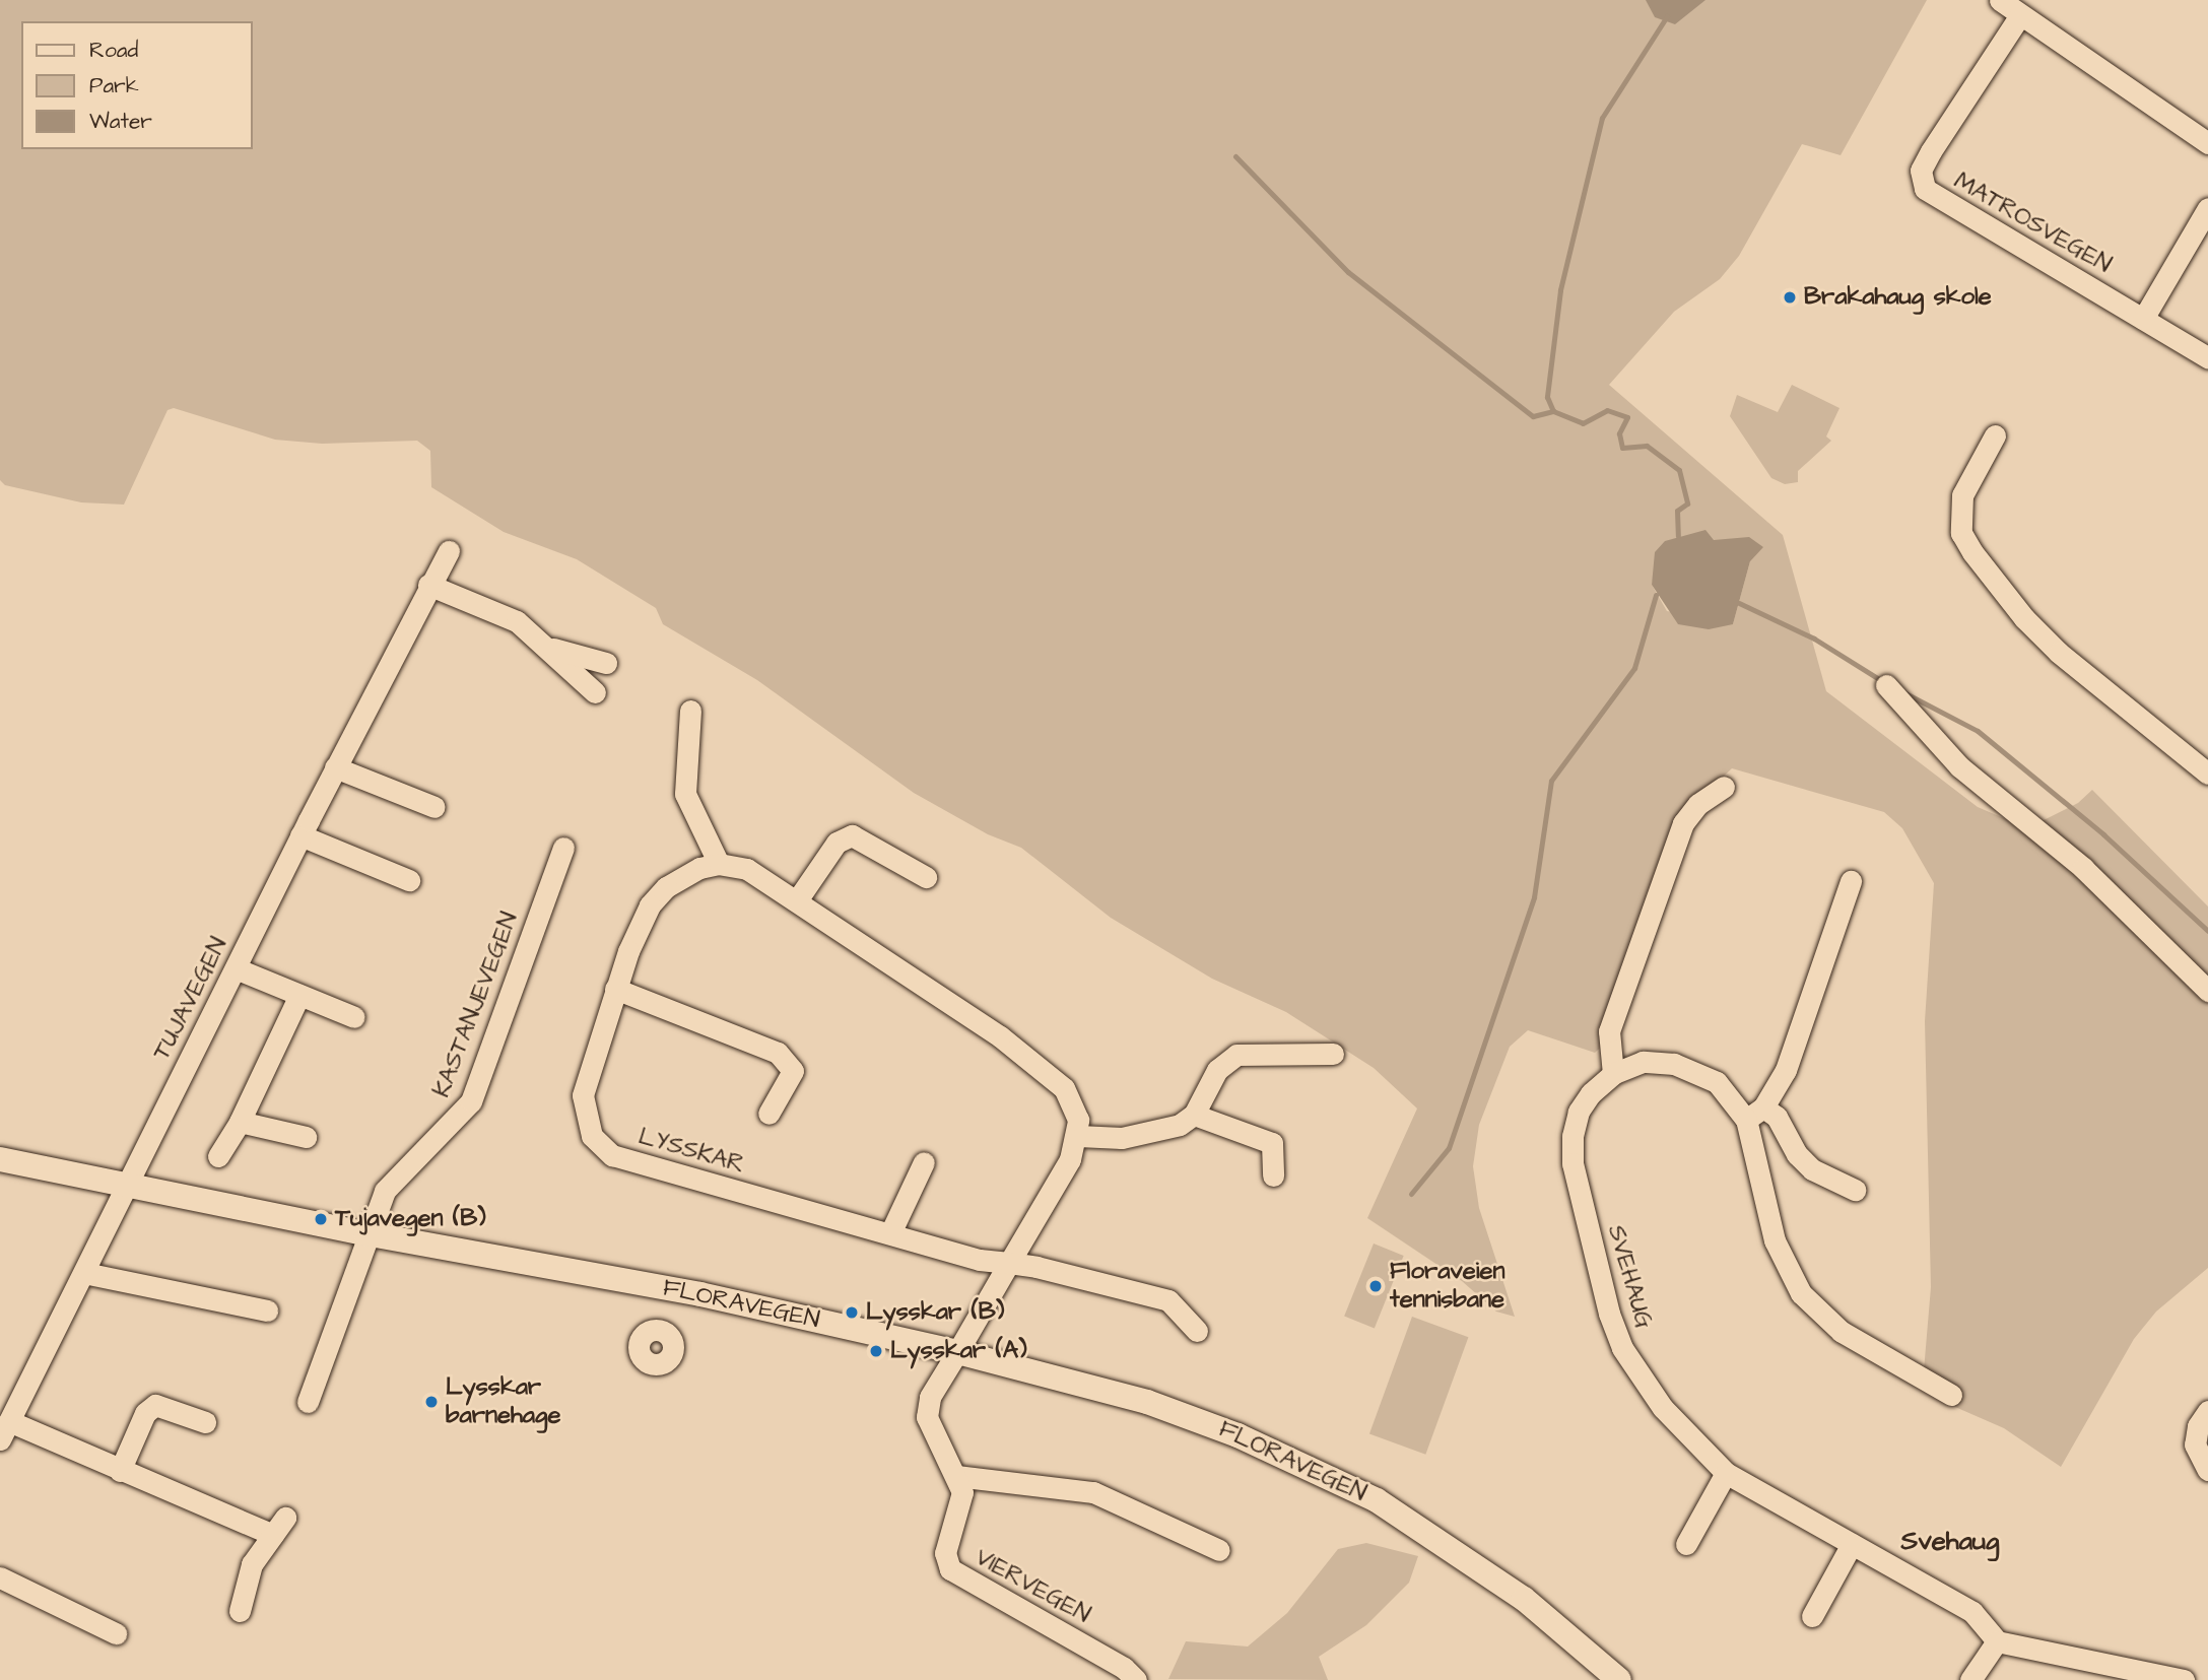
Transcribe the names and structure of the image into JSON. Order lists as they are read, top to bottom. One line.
{"streets":{"street":["MATROSVEGEN","TUJAVEGEN","KASTANJEVEGEN","LYSSKAR","SVEHAUG","FLORAVEGEN","VIERVEGEN"]},"crossings":[["TUJAVEGEN","FLORAVEGEN"],["KASTANJEVEGEN","FLORAVEGEN"],["FLORAVEGEN","VIERVEGEN"]],"districts":["Svehaug"],"places":["Brakahaug skole","Tujavegen (B)","Floraveien tennisbane","Lysskar (B)","Lysskar (A)","Lysskar barnehage"],"legend":["Road","Park","Water"]}
